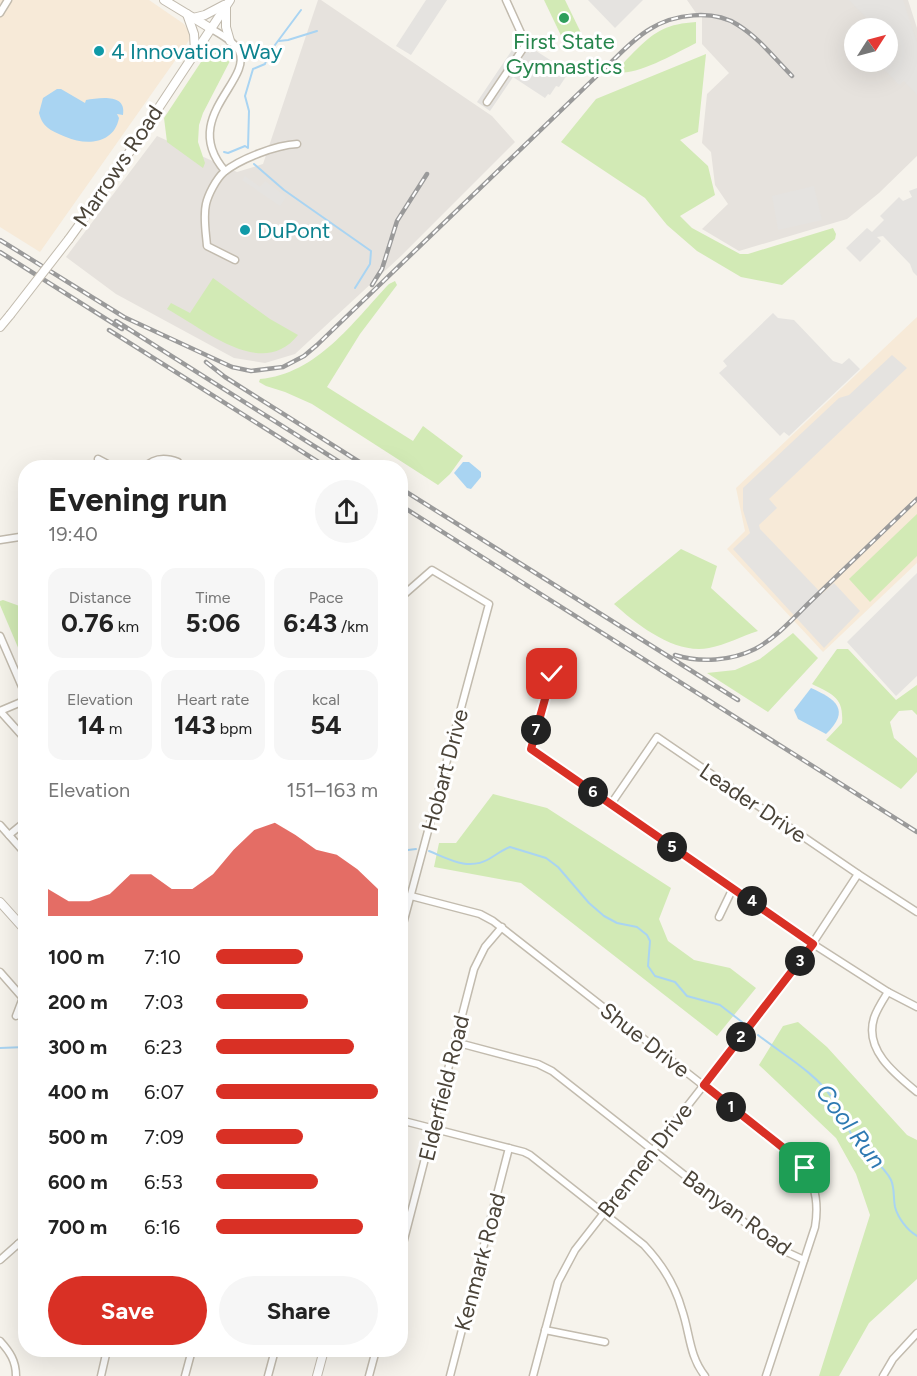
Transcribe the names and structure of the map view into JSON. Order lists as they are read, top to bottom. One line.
{"streets":{"street":["Marrows Road","Hobart Drive","Leader Drive","Shue Drive","Elderfield Road","Brennen Drive","Banyan Road","Kenmark Road"]},"crossings":[["Hobart Drive","Shue Drive"],["Leader Drive","Brennen Drive"],["Shue Drive","Elderfield Road"],["Shue Drive","Brennen Drive"],["Shue Drive","Banyan Road"],["Elderfield Road","Banyan Road"],["Brennen Drive","Banyan Road"]],"water":["Cool Run"],"places":["First State Gymnastics","4 Innovation Way","DuPont"],"north":"top right","page":{"heading":["Evening run","19:40"],"stats":[["Distance","0.76 km"],["Time","5:06"],["Pace","6:43 /km"],["Elevation","14 m"],["Heart rate","143 bpm"],["kcal","54"]],"pins":["7","6","5","4","3","2","1"],"chart":["Elevation","151–163 m"],"list":[{"name":"100 m","note":"7:10"},{"name":"200 m","note":"7:03"},{"name":"300 m","note":"6:23"},{"name":"400 m","note":"6:07"},{"name":"500 m","note":"7:09"},{"name":"600 m","note":"6:53"},{"name":"700 m","note":"6:16"}],"buttons":["Save","Share"]}}
